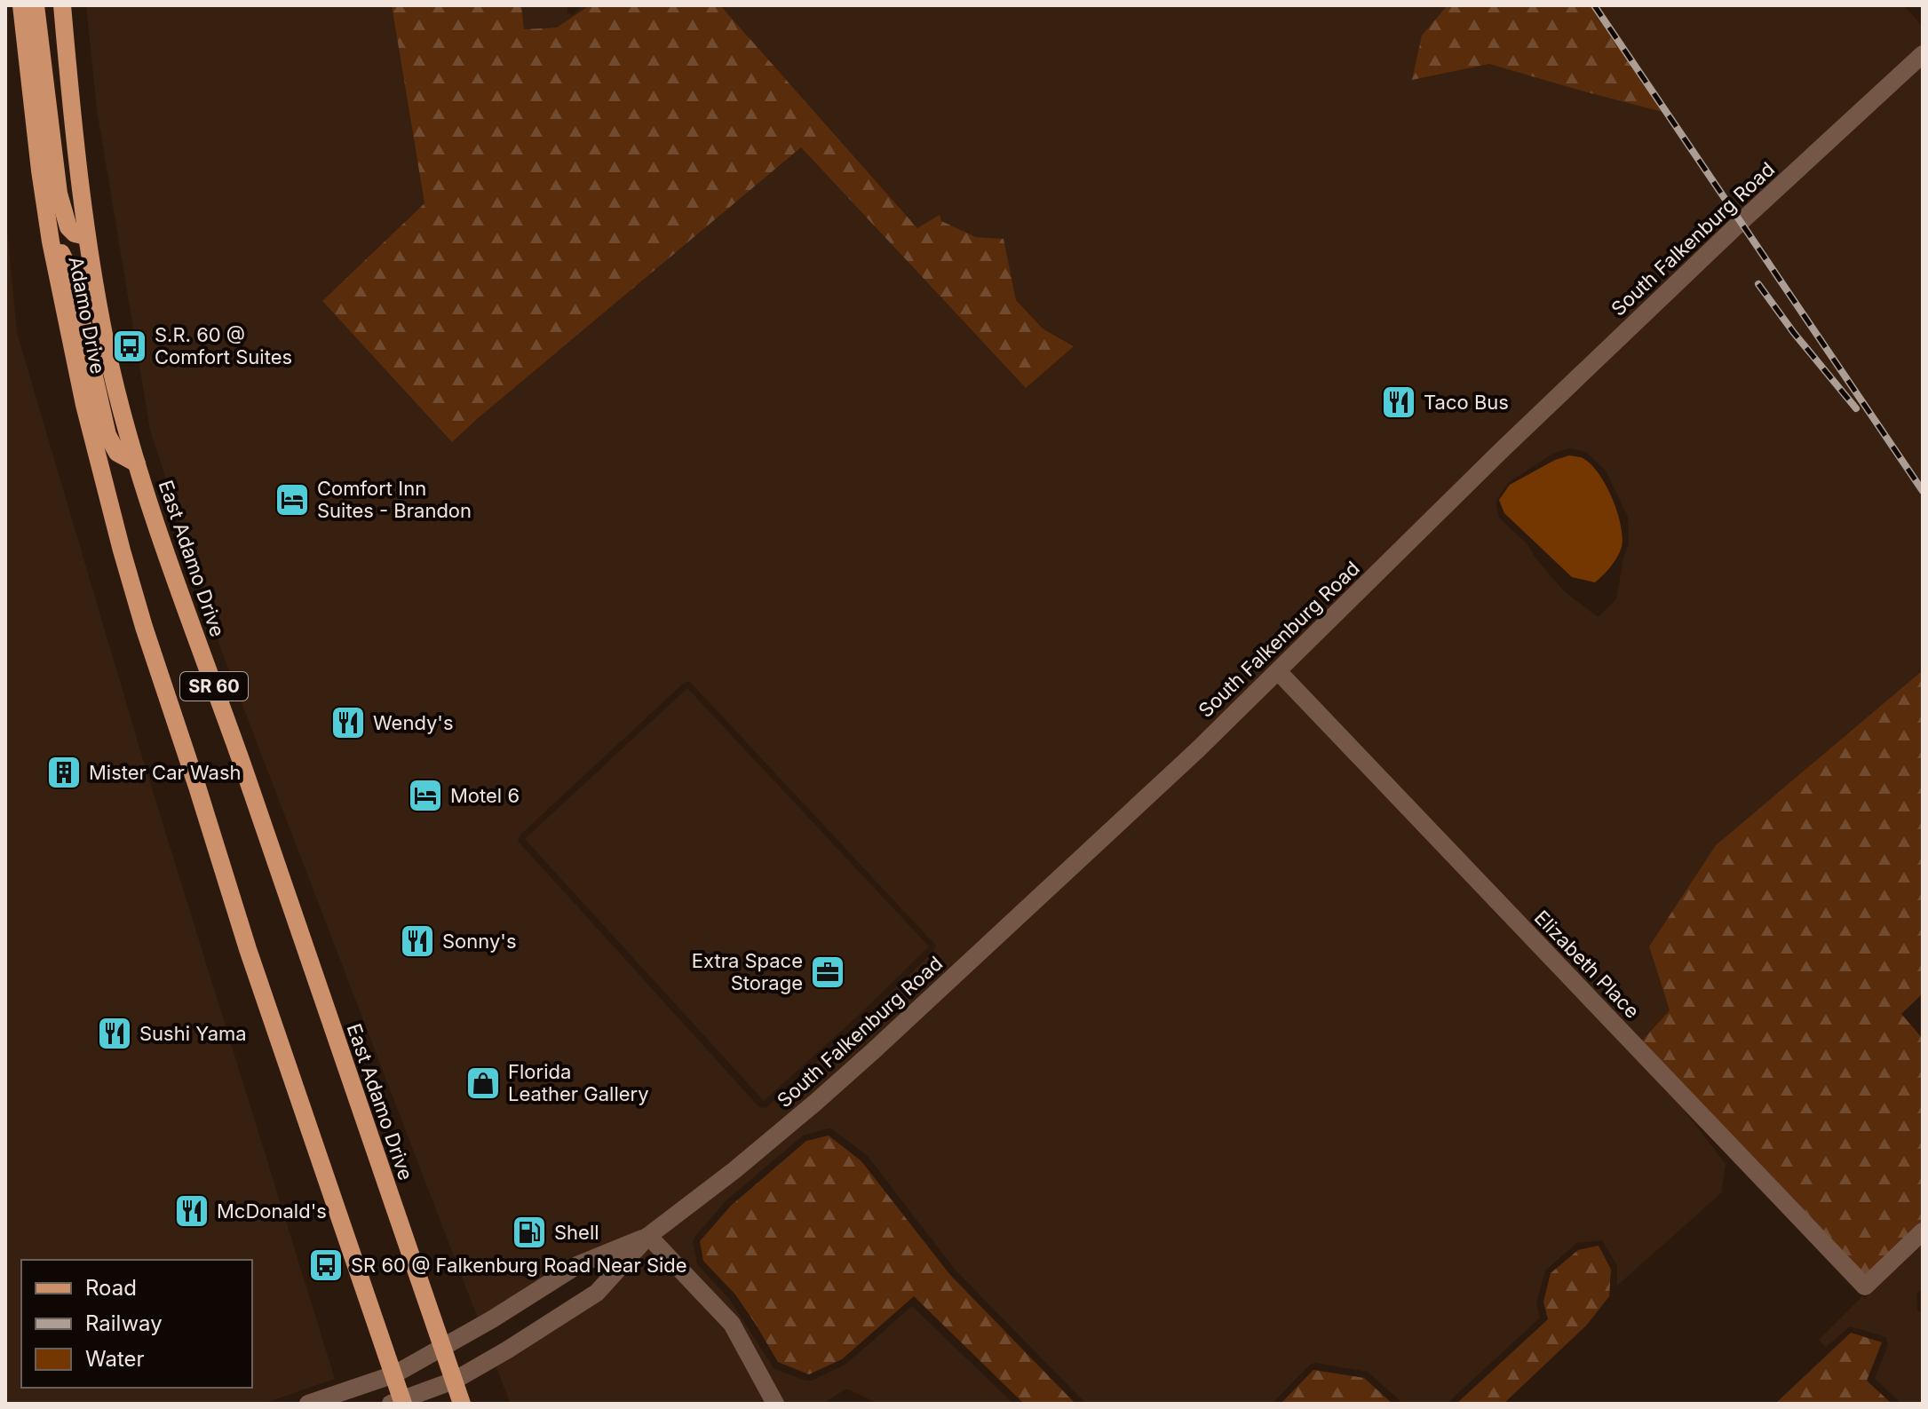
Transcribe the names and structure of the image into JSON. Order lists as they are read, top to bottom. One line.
{"streets":{"main road":["Adamo Drive","East Adamo Drive","SR 60"],"street":["South Falkenburg Road","Elizabeth Place"]},"crossings":[["South Falkenburg Road","Adamo Drive"],["South Falkenburg Road","East Adamo Drive"],["South Falkenburg Road","SR 60"],["South Falkenburg Road","Elizabeth Place"],["Adamo Drive","SR 60"],["East Adamo Drive","SR 60"]],"places":{"bus stop":["S.R. 60 @ Comfort Suites","SR 60 @ Falkenburg Road Near Side"],"restaurant":["Taco Bus","Wendy's","Sonny's","Sushi Yama","McDonald's"],"hotel":["Comfort Inn Suites - Brandon","Motel 6"],"building":["Mister Car Wash"],"office":["Extra Space Storage"],"shop":["Florida Leather Gallery"],"fuel station":["Shell"]},"legend":["Road","Railway","Water"]}
